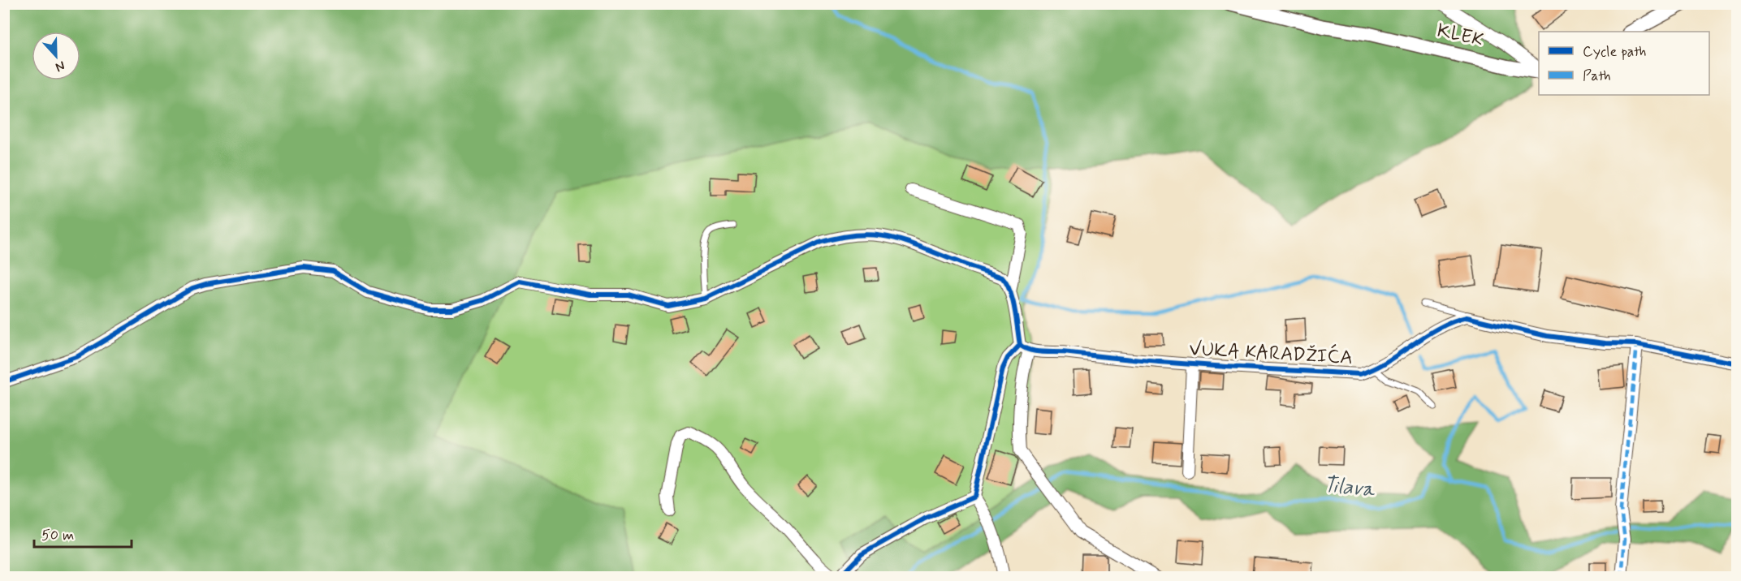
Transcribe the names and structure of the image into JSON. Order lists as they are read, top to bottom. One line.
{"streets":{"street":["KLEK","VUKA KARADŽIĆA"]},"water":["Tilava"],"legend":["Cycle path","Path"],"scale_bar":"50 m","north":"bottom"}
